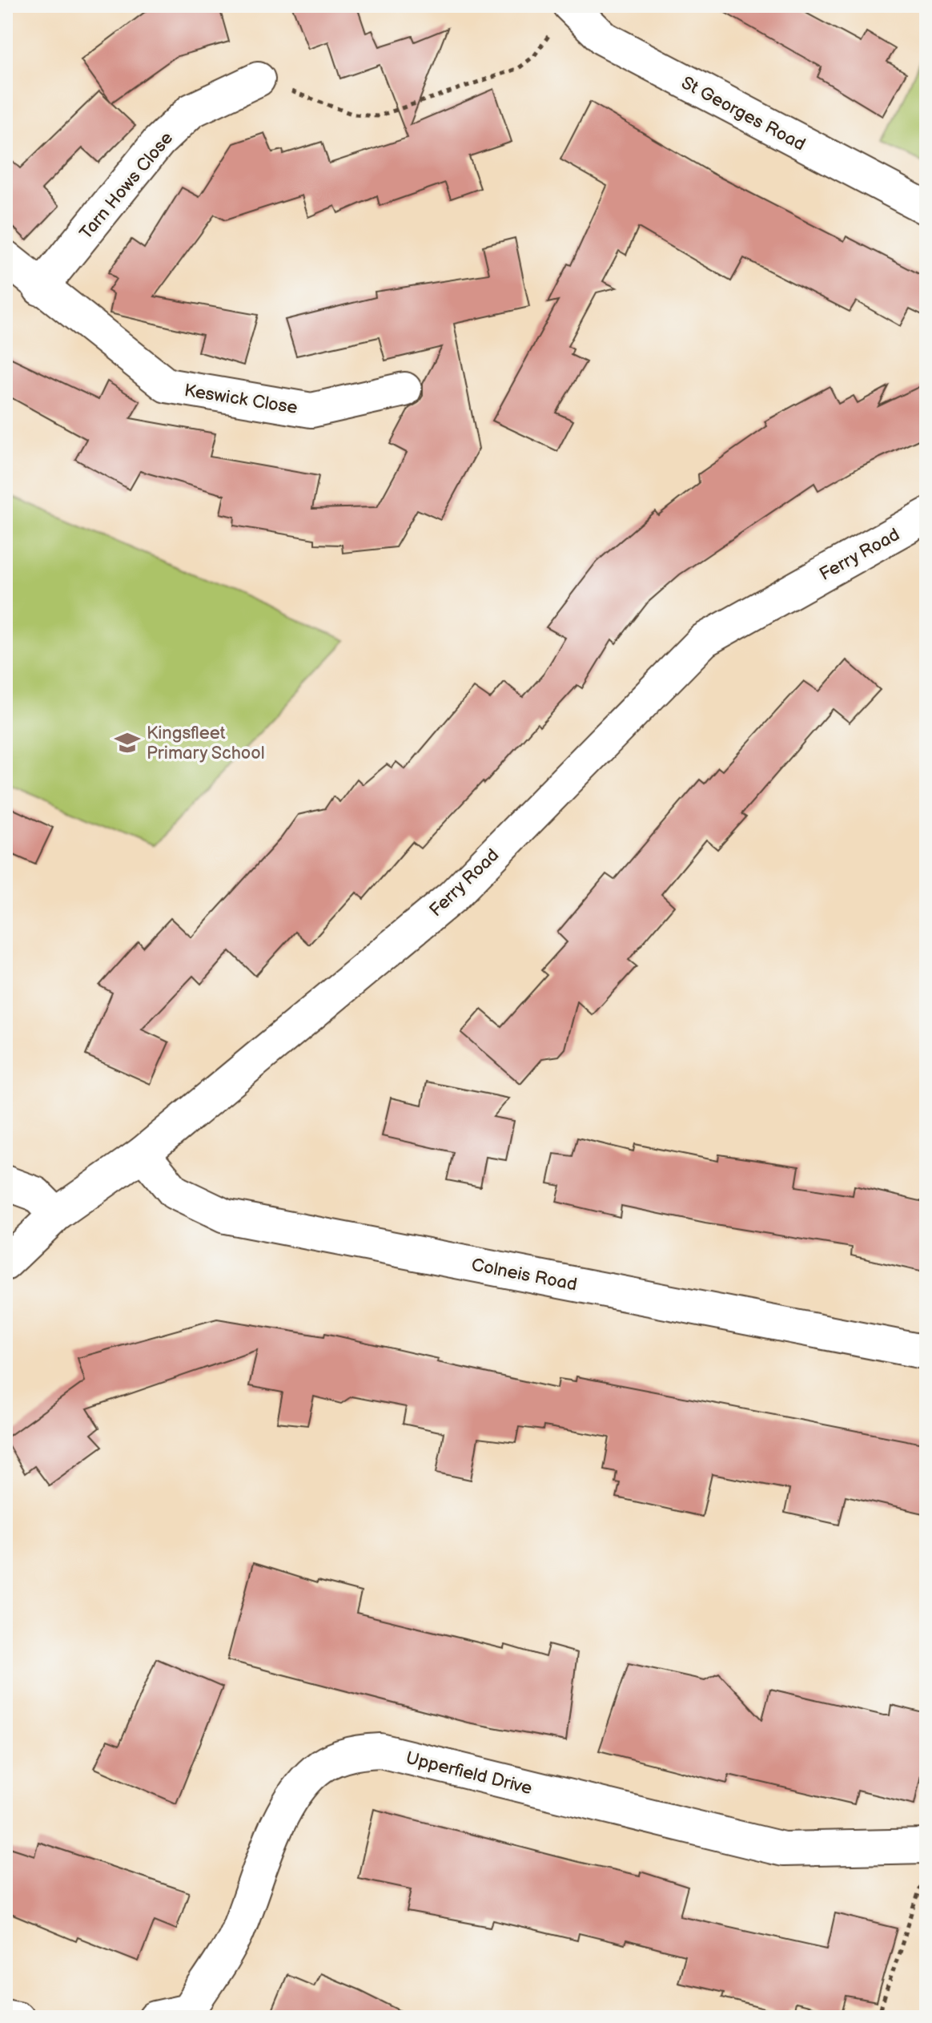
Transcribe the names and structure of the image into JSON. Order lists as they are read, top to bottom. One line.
{"streets":{"street":["St Georges Road","Tarn Hows Close","Keswick Close","Ferry Road","Colneis Road","Upperfield Drive"]},"crossings":[["Tarn Hows Close","Keswick Close"],["Ferry Road","Colneis Road"]],"places":{"school or university":["Kingsfleet Primary School"]}}
